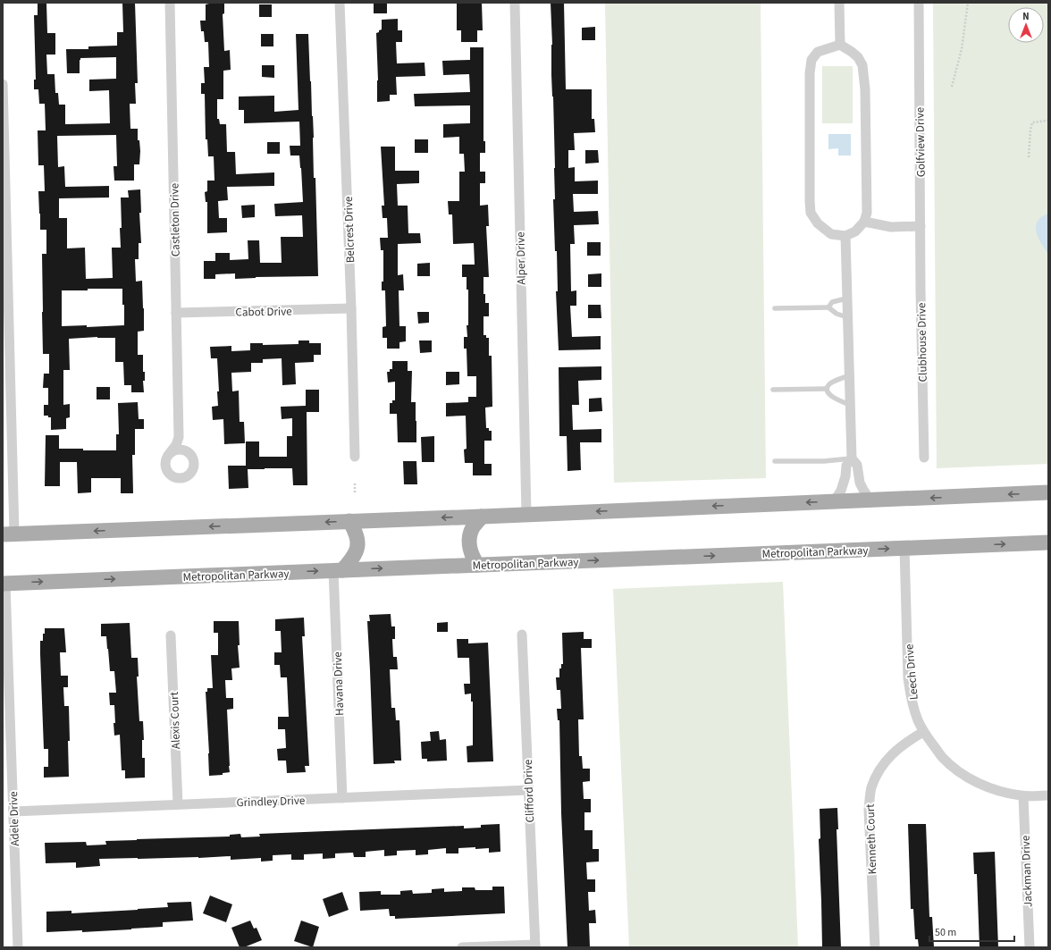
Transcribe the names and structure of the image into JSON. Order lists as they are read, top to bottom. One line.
{"streets":{"main road":["Metropolitan Parkway"],"street":["Golfview Drive","Castleton Drive","Belcrest Drive","Alper Drive","Cabot Drive","Clubhouse Drive","Leech Drive","Havana Drive","Alexis Court","Clifford Drive","Grindley Drive","Adele Drive","Kenneth Court","Jackman Drive"]},"crossings":[["Golfview Drive","Clubhouse Drive"],["Castleton Drive","Cabot Drive"],["Belcrest Drive","Cabot Drive"],["Metropolitan Parkway","Leech Drive"],["Metropolitan Parkway","Havana Drive"],["Metropolitan Parkway","Adele Drive"],["Leech Drive","Kenneth Court"],["Leech Drive","Jackman Drive"],["Havana Drive","Grindley Drive"],["Alexis Court","Grindley Drive"],["Clifford Drive","Grindley Drive"],["Grindley Drive","Adele Drive"]],"scale_bar":"50 m","north":"top"}
